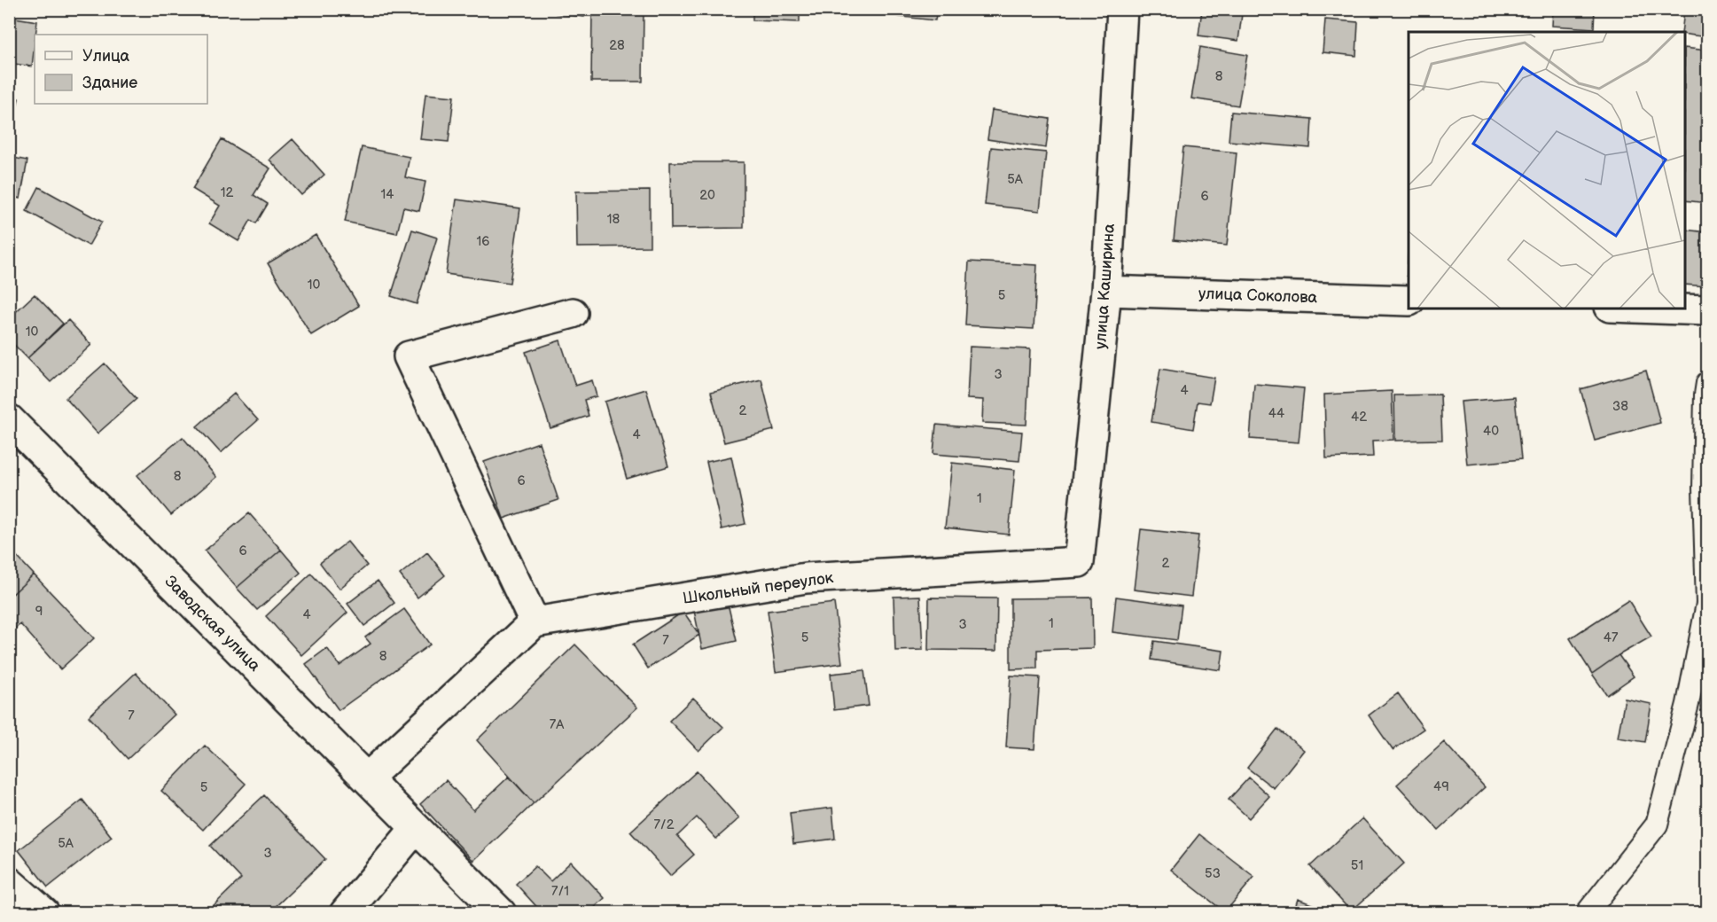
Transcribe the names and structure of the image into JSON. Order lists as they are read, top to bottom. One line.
{"streets":{"street":["улица Каширина","улица Соколова","Школьный переулок","Заводская улица"]},"crossings":[["улица Каширина","улица Соколова"],["улица Каширина","Школьный переулок"]],"house_numbers":["28","8","5А","12","14","20","6","18","16","10","5","10","3","4","38","2","44","42","40","4","8","6","1","6","2","9","4","1","3","5","47","7","8","7","7А","49","5","7/2","5А","3","51","53","7/1"],"legend":["Улица","Здание"]}
